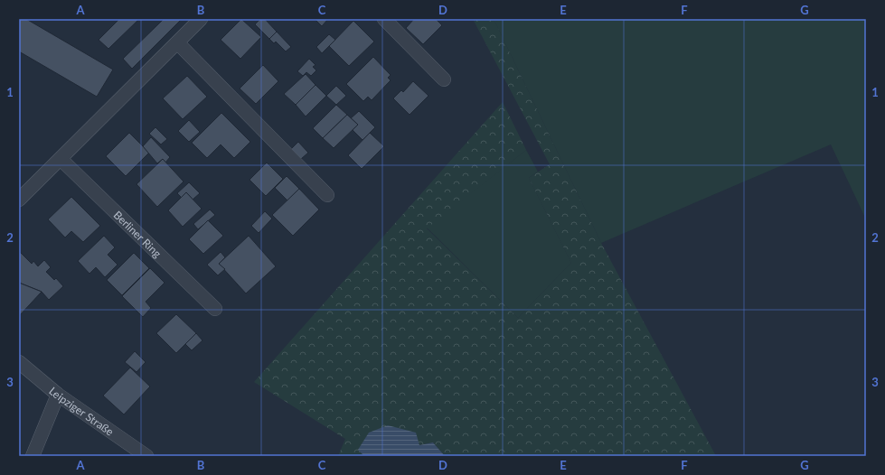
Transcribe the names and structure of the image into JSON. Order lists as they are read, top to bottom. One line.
{"streets":{"street":["Berliner Ring","Leipziger Straße"]},"grid":{"columns":["A","B","C","D","E","F","G"],"rows":["1","2","3"]}}
